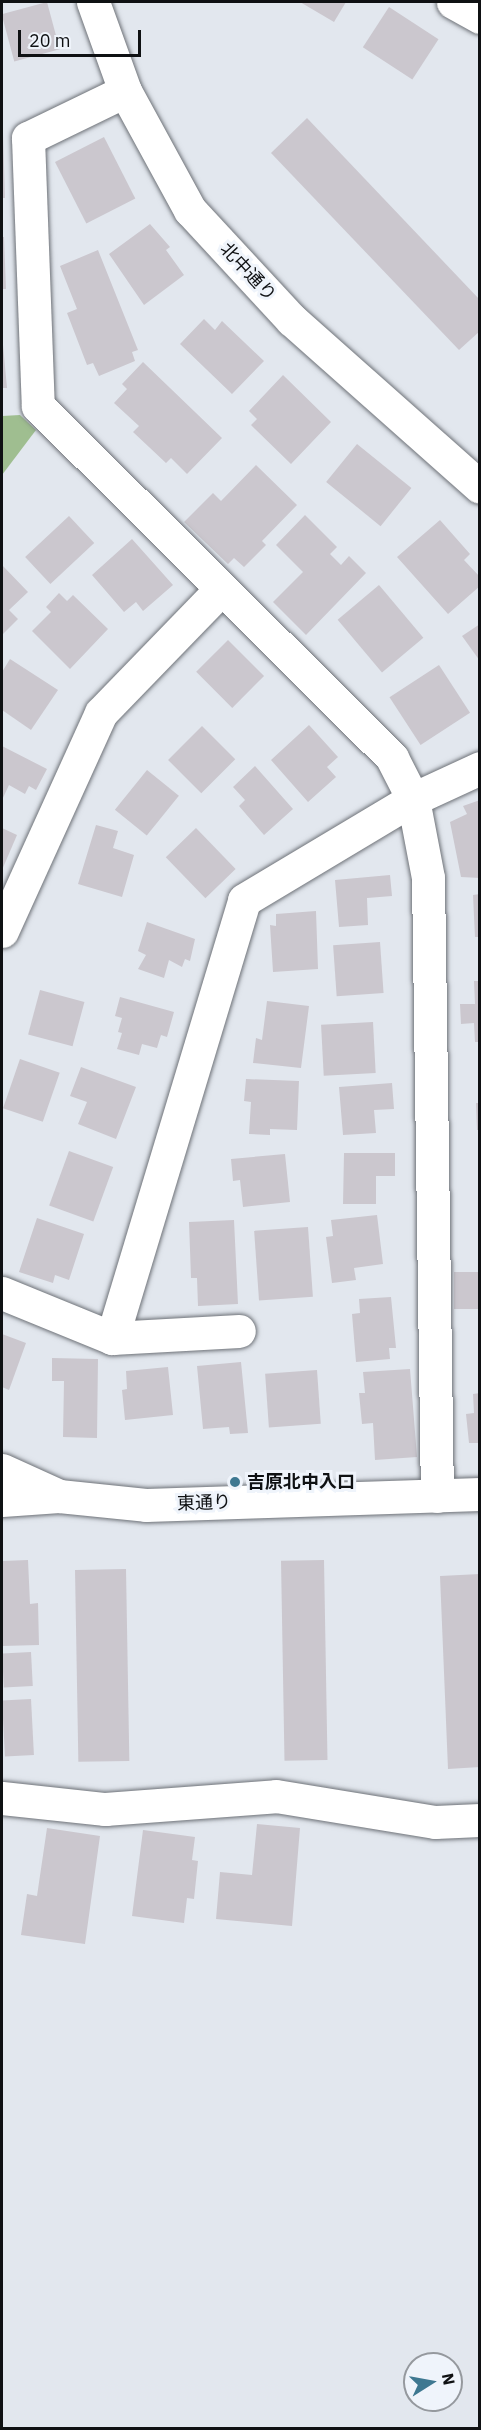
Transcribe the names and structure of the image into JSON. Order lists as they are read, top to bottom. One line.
{"streets":{"street":["北中通り","東通り"]},"places":["吉原北中入口"],"scale_bar":"20 m","north":"right"}
